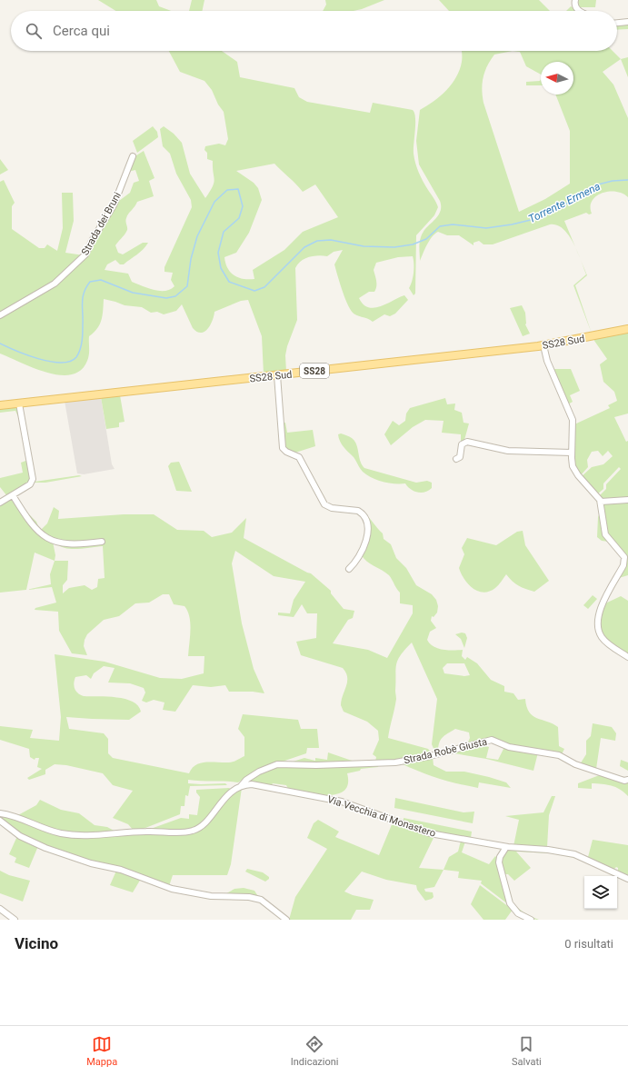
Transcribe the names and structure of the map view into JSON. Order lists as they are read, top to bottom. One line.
{"streets":{"main road":["SS28 Sud","SS28"],"street":["Strada dei Bruni","Strada Robè Giusta","Via Vecchia di Monastero"]},"crossings":[["Strada Robè Giusta","Via Vecchia di Monastero"]],"water":["Torrente Ermena"],"north":"left","page":{"search":"Cerca qui","heading":["Vicino","0 risultati"],"nav":["Mappa","Indicazioni","Salvati"]}}
